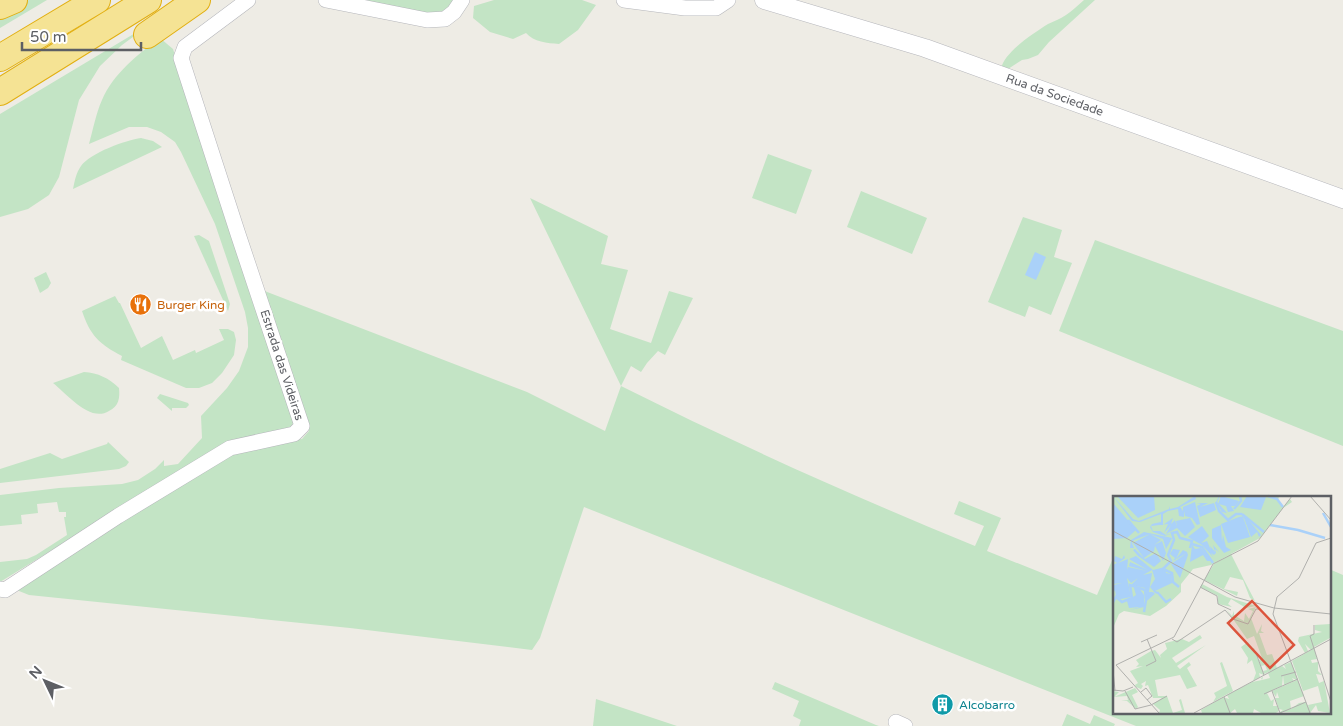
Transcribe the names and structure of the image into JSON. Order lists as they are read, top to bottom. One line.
{"streets":{"street":["Rua da Sociedade","Estrada das Videiras"]},"places":{"restaurant":["Burger King"],"building":["Alcobarro"]},"scale_bar":"50 m","north":"top left"}
